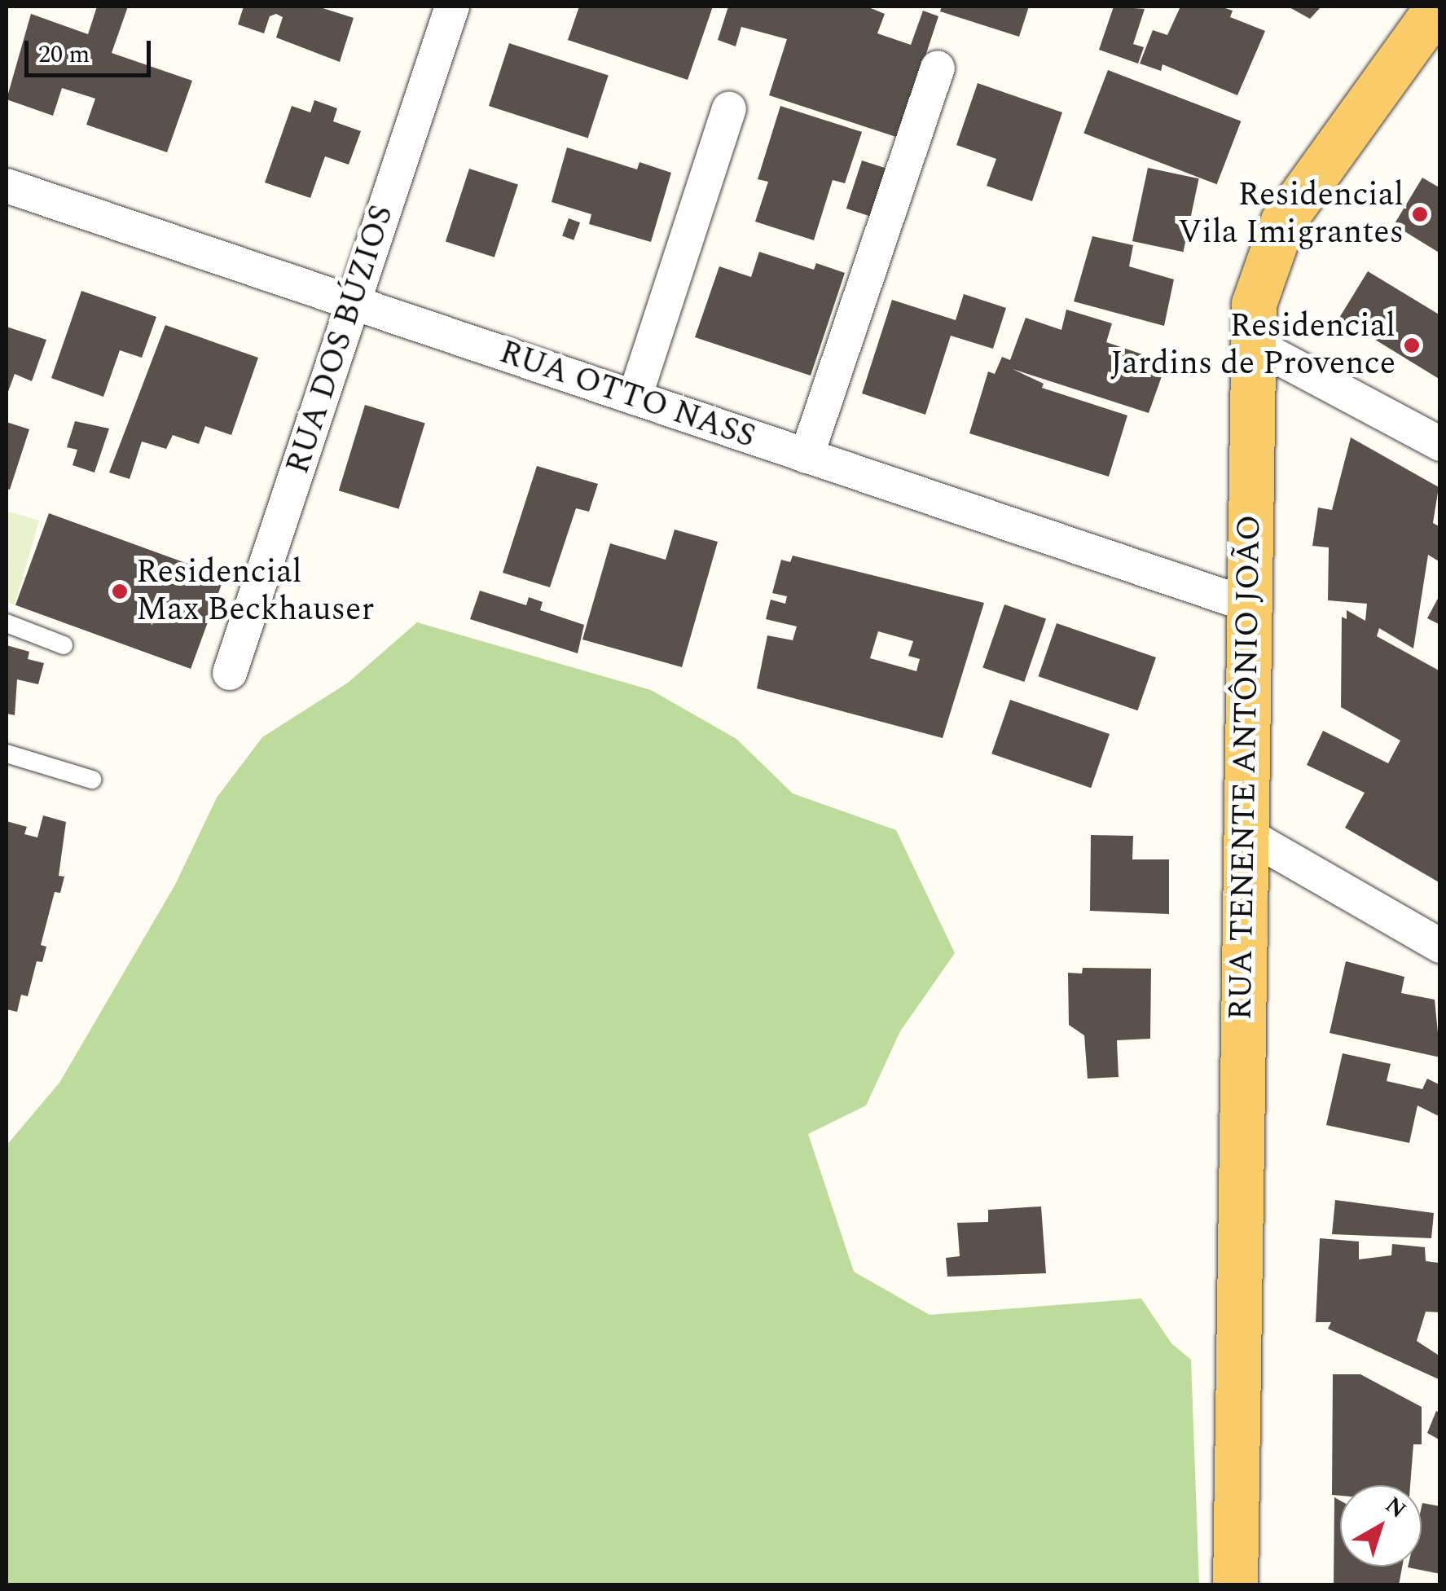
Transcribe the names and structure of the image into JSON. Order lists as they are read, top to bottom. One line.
{"streets":{"main road":["RUA TENENTE ANTÔNIO JOÃO"],"street":["RUA DOS BÚZIOS","RUA OTTO NASS"]},"crossings":[["RUA DOS BÚZIOS","RUA OTTO NASS"],["RUA OTTO NASS","RUA TENENTE ANTÔNIO JOÃO"]],"places":["Residencial Vila Imigrantes","Residencial Jardins de Provence","Residencial Max Beckhauser"],"scale_bar":"20 m","north":"top right"}
